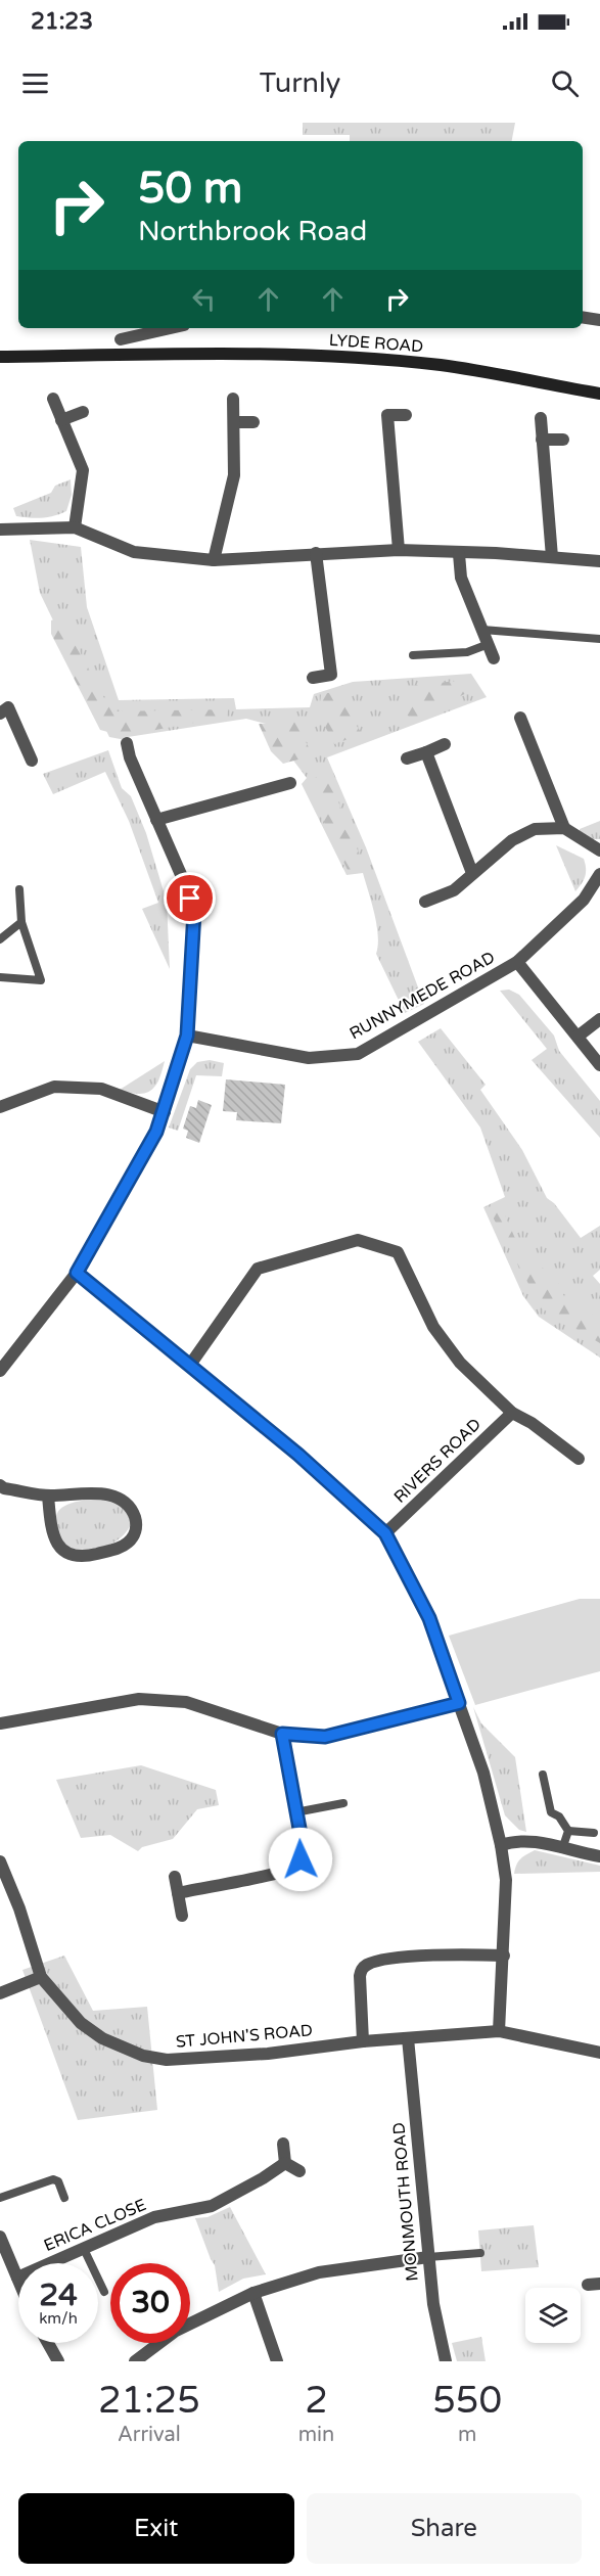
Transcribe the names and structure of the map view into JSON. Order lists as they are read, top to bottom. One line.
{"streets":{"street":["LYDE ROAD","RUNNYMEDE ROAD","RIVERS ROAD","ST JOHN'S ROAD","MONMOUTH ROAD","ERICA CLOSE"]},"crossings":[["ST JOHN'S ROAD","MONMOUTH ROAD"]],"page":{"status":"21:23","header":"Turnly","turn":["50 m","Northbrook Road"],"speed":"24 km/h","limit":"30","eta":["21:25","Arrival","2","min","550","m"],"buttons":["Exit","Share"]}}
